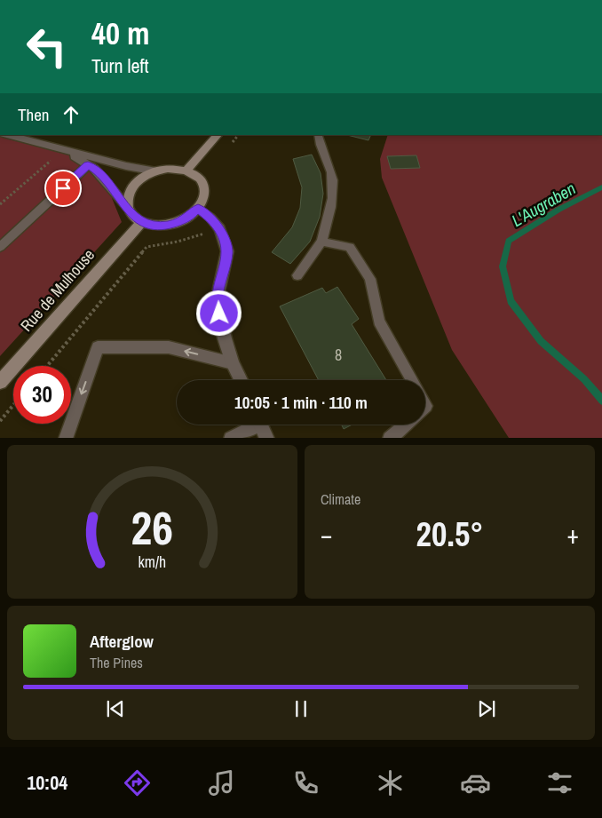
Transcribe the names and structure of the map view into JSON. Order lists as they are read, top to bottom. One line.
{"streets":{"main road":["Rue de Mulhouse"]},"water":["L'Augraben"],"house_numbers":["8"],"page":{"turn":["40 m","Turn left"],"then":"Then","limit":"30","trip":"10:05 · 1 min · 110 m","tile":"Climate","heat":["−","20.5°","+"],"song":["Afterglow","The Pines"],"tabs":"10:04","gauge":["26","km/h"]}}
